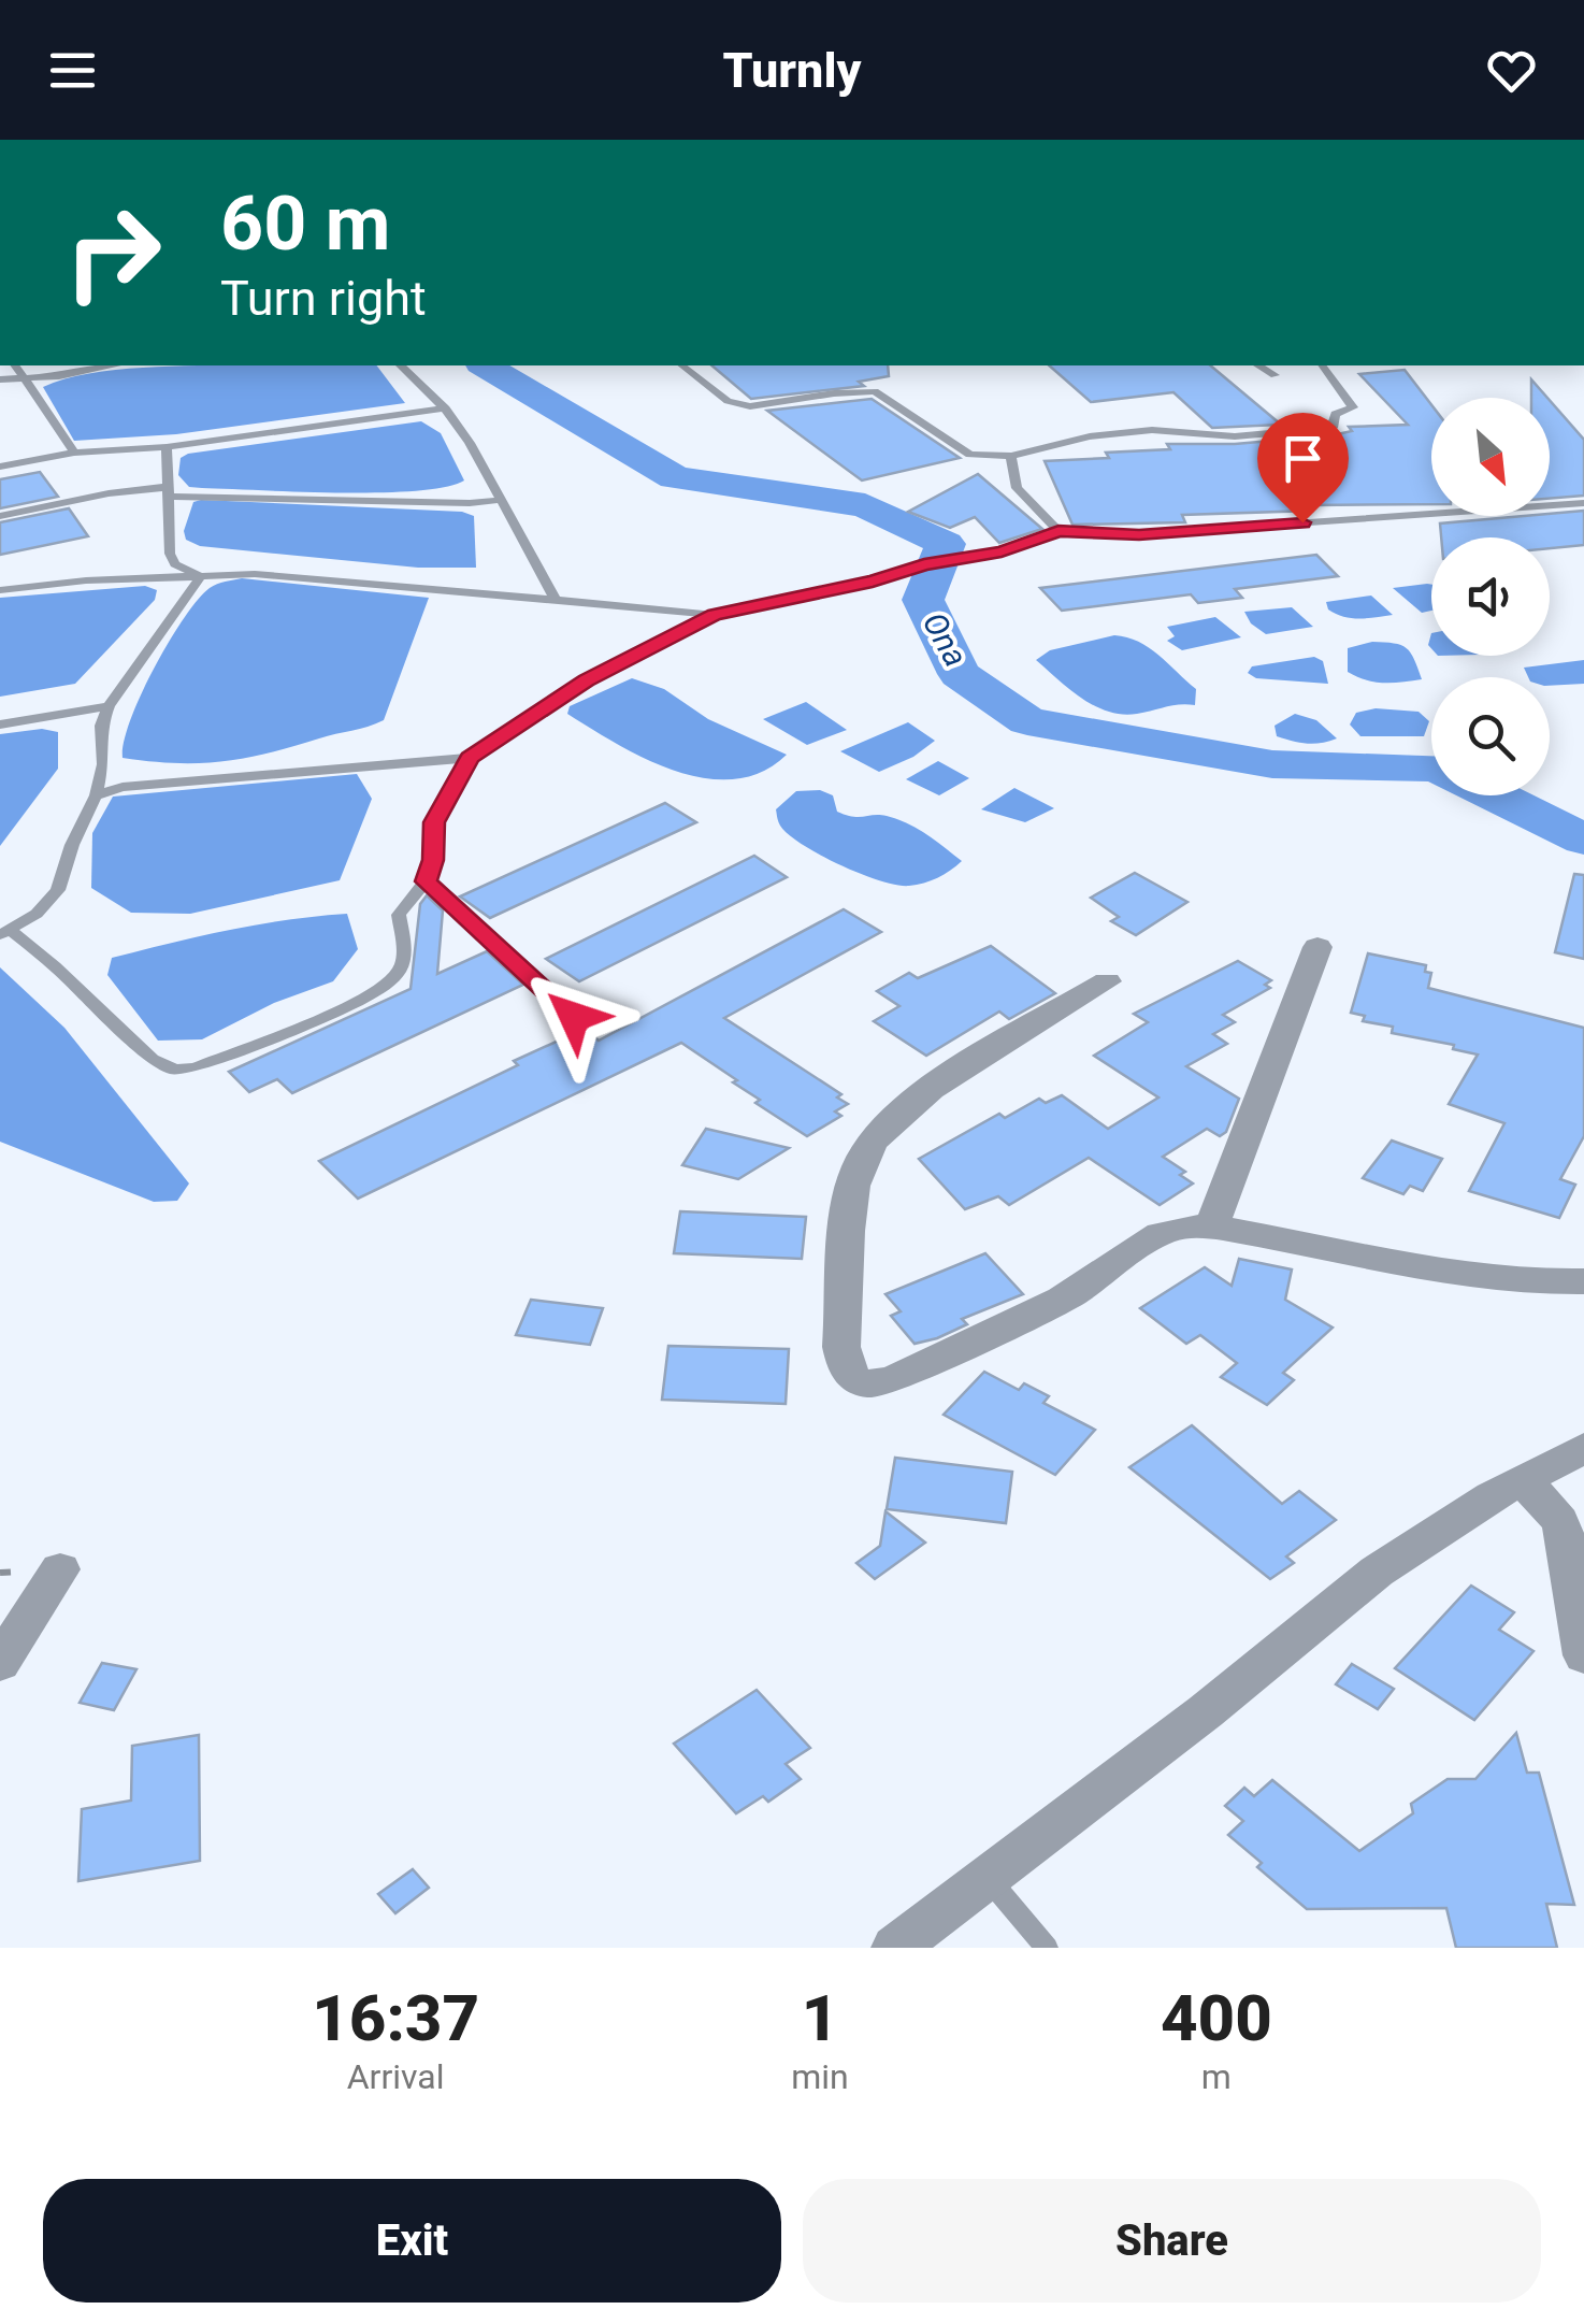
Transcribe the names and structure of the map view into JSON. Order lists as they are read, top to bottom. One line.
{"water":["Ona"],"north":"bottom right","page":{"header":"Turnly","turn":["60 m","Turn right"],"eta":["16:37","Arrival","1","min","400","m"],"buttons":["Exit","Share"]}}
